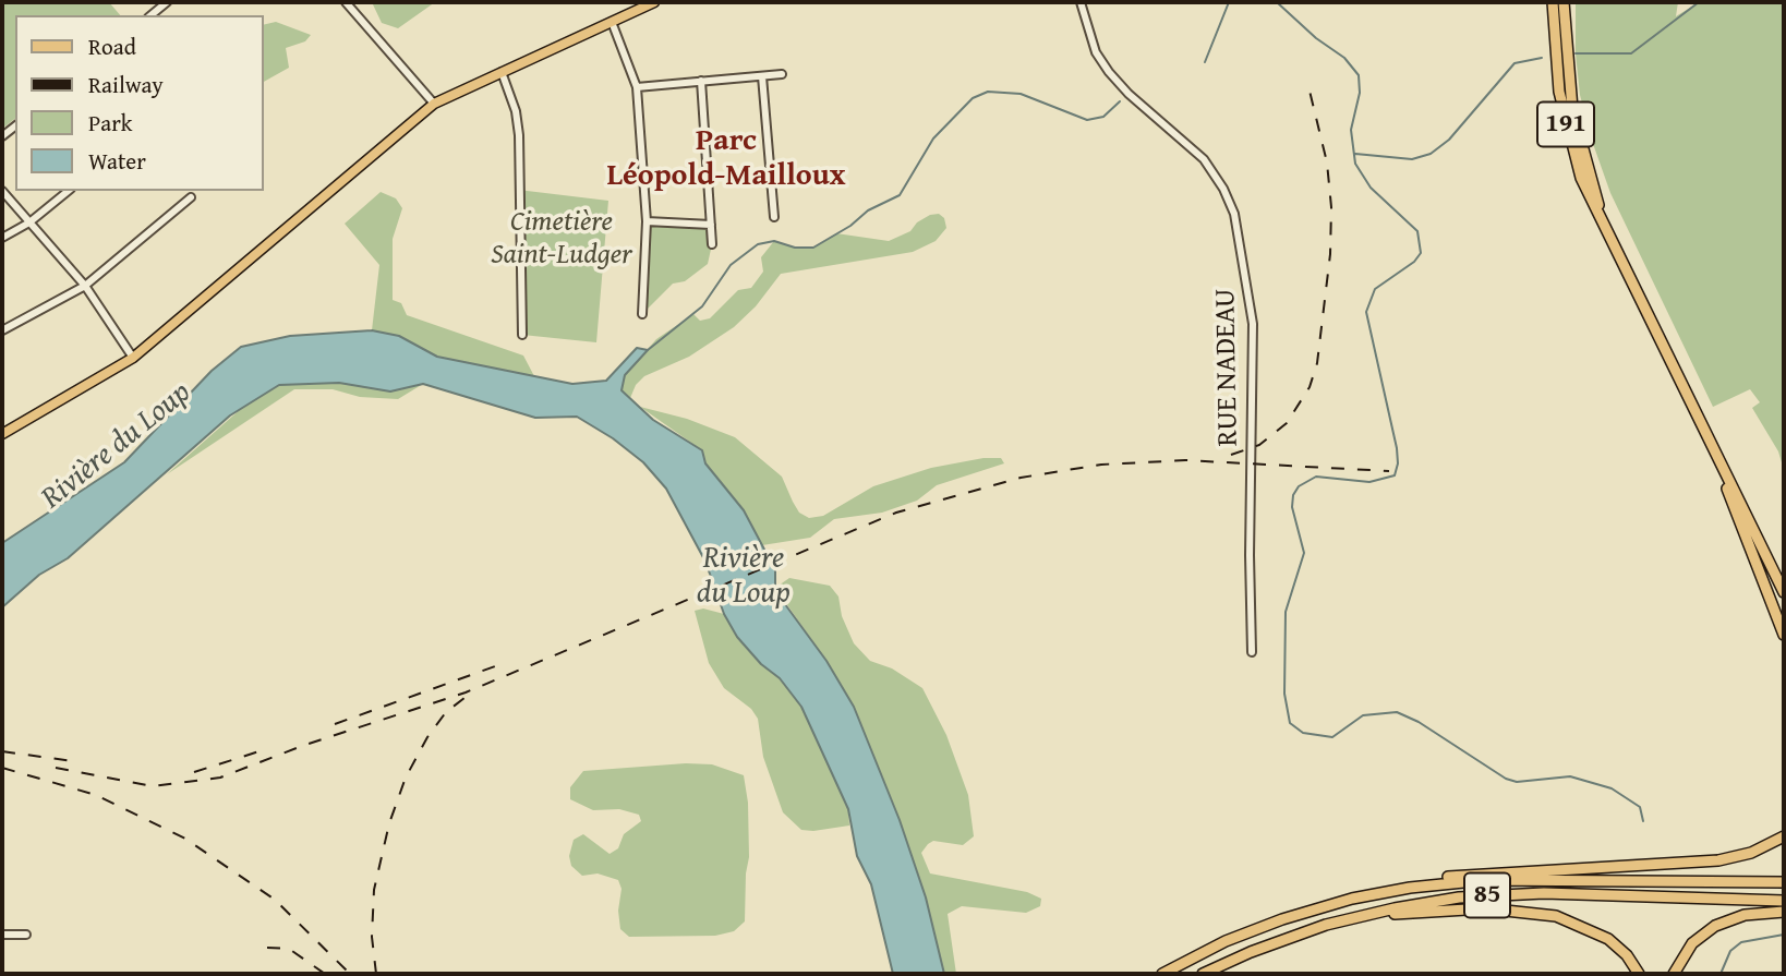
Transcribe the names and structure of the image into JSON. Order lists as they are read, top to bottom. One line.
{"streets":{"highway":["191","85"],"street":["RUE NADEAU"]},"districts":["Parc Léopold-Mailloux"],"water":["Rivière du Loup"],"parks":["Cimetière Saint-Ludger"],"legend":["Road","Railway","Park","Water"]}
